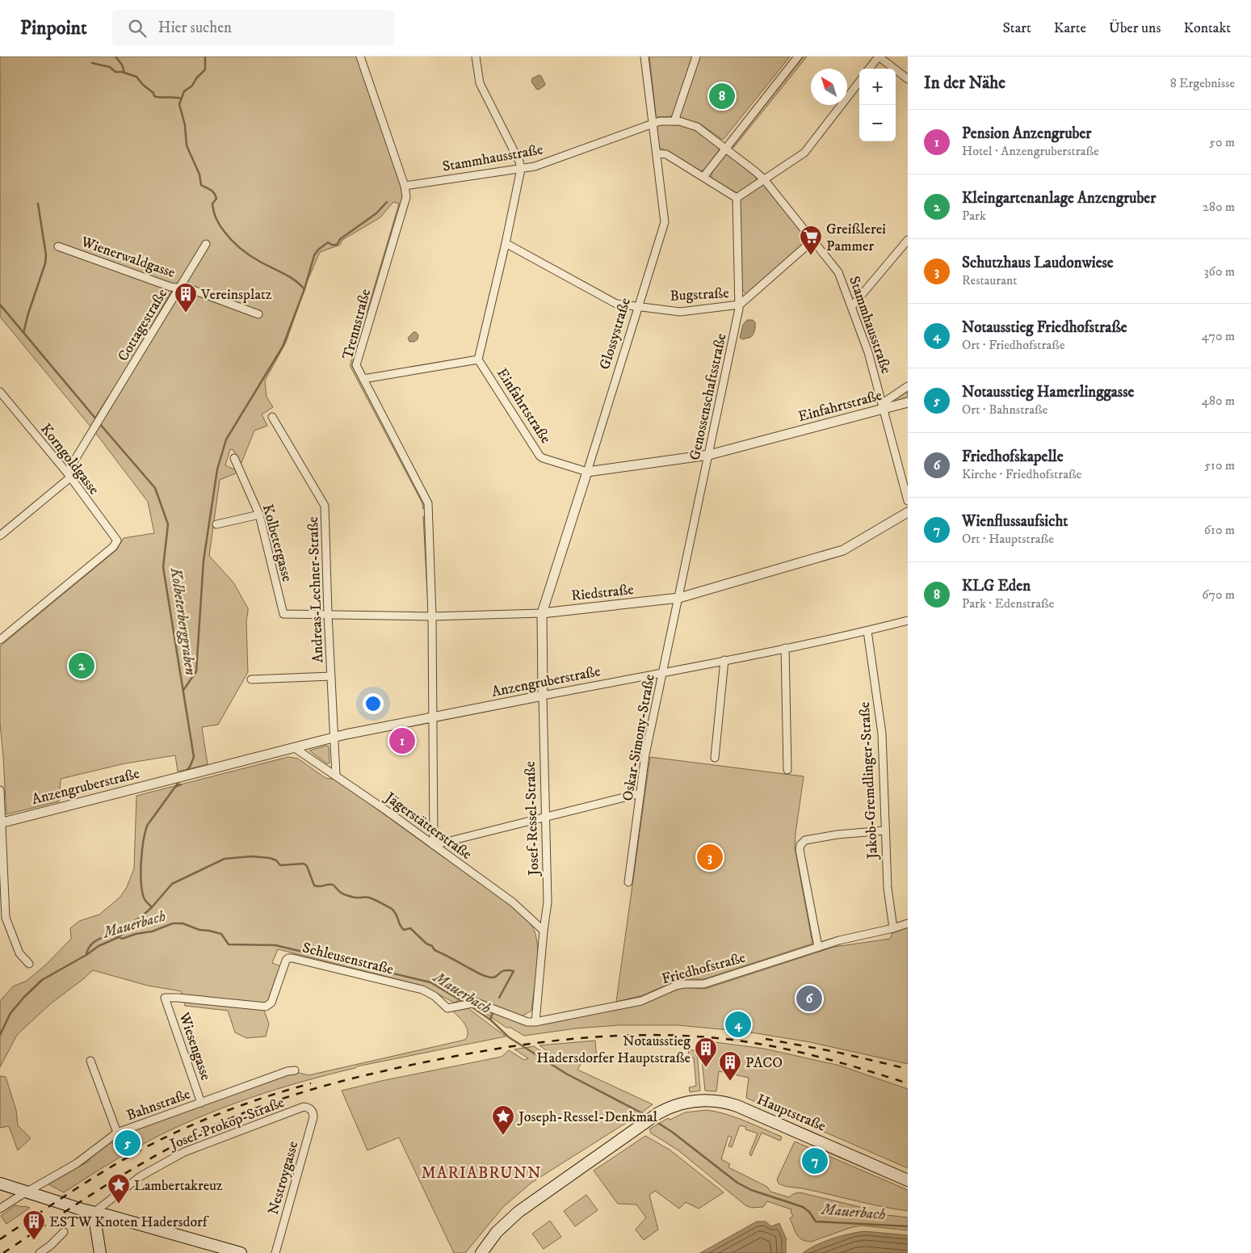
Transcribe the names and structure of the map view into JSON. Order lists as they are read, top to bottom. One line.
{"streets":{"main road":["Hauptstraße"],"street":["Stammhausstraße","Wienerwaldgasse","Bugstraße","Trennstraße","Cottagestraße","Glossystraße","Genossenschaftsstraße","Einfahrtstraße","Korngoldgasse","Kolbetergasse","Andreas-Lechner-Straße","Riedstraße","Anzengruberstraße","Oskar-Simony-Straße","Jakob-Gremdlinger-Straße","Josef-Ressel-Straße","Jägerstätterstraße","Schleusenstraße","Friedhofstraße","Wiesengasse","Bahnstraße","Josef-Prokop-Straße","Nestroygasse"]},"crossings":[["Stammhausstraße","Bugstraße"],["Stammhausstraße","Trennstraße"],["Stammhausstraße","Glossystraße"],["Stammhausstraße","Einfahrtstraße"],["Wienerwaldgasse","Cottagestraße"],["Bugstraße","Glossystraße"],["Bugstraße","Genossenschaftsstraße"],["Bugstraße","Einfahrtstraße"],["Trennstraße","Riedstraße"],["Trennstraße","Anzengruberstraße"],["Trennstraße","Jägerstätterstraße"],["Cottagestraße","Korngoldgasse"],["Glossystraße","Einfahrtstraße"],["Glossystraße","Riedstraße"],["Glossystraße","Josef-Ressel-Straße"],["Genossenschaftsstraße","Einfahrtstraße"],["Genossenschaftsstraße","Riedstraße"],["Genossenschaftsstraße","Oskar-Simony-Straße"],["Kolbetergasse","Riedstraße"],["Andreas-Lechner-Straße","Riedstraße"],["Andreas-Lechner-Straße","Anzengruberstraße"],["Andreas-Lechner-Straße","Jägerstätterstraße"],["Riedstraße","Oskar-Simony-Straße"],["Riedstraße","Josef-Ressel-Straße"],["Anzengruberstraße","Oskar-Simony-Straße"],["Anzengruberstraße","Jakob-Gremdlinger-Straße"],["Anzengruberstraße","Josef-Ressel-Straße"],["Anzengruberstraße","Jägerstätterstraße"],["Jakob-Gremdlinger-Straße","Friedhofstraße"],["Josef-Ressel-Straße","Jägerstätterstraße"],["Josef-Ressel-Straße","Schleusenstraße"],["Josef-Ressel-Straße","Friedhofstraße"],["Schleusenstraße","Friedhofstraße"],["Schleusenstraße","Wiesengasse"],["Wiesengasse","Bahnstraße"],["Josef-Prokop-Straße","Nestroygasse"]],"districts":["MARIABRUNN"],"water":["Kolbeterberggraben","Mauerbach"],"places":{"supermarket":["Greißlerei Pammer"],"building":["Vereinsplatz","Notausstieg Hadersdorfer Hauptstraße","PACO","ESTW Knoten Hadersdorf"],"place":["Joseph-Ressel-Denkmal","Lambertakreuz"]},"north":"top left","page":{"header":"Pinpoint","search":"Hier suchen","nav":["Start","Karte","Über uns","Kontakt"],"heading":["In der Nähe","8 Ergebnisse"],"map_buttons":["+","−"],"pins":["8","2","1","3","6","4","5","7"],"list":[{"mark":"1","name":"Pension Anzengruber","note":"Hotel · Anzengruberstraße","value":"50 m"},{"mark":"2","name":"Kleingartenanlage Anzengruber","note":"Park","value":"280 m"},{"mark":"3","name":"Schutzhaus Laudonwiese","note":"Restaurant","value":"360 m"},{"mark":"4","name":"Notausstieg Friedhofstraße","note":"Ort · Friedhofstraße","value":"470 m"},{"mark":"5","name":"Notausstieg Hamerlinggasse","note":"Ort · Bahnstraße","value":"480 m"},{"mark":"6","name":"Friedhofskapelle","note":"Kirche · Friedhofstraße","value":"510 m"},{"mark":"7","name":"Wienflussaufsicht","note":"Ort · Hauptstraße","value":"610 m"},{"mark":"8","name":"KLG Eden","note":"Park · Edenstraße","value":"670 m"}]}}
